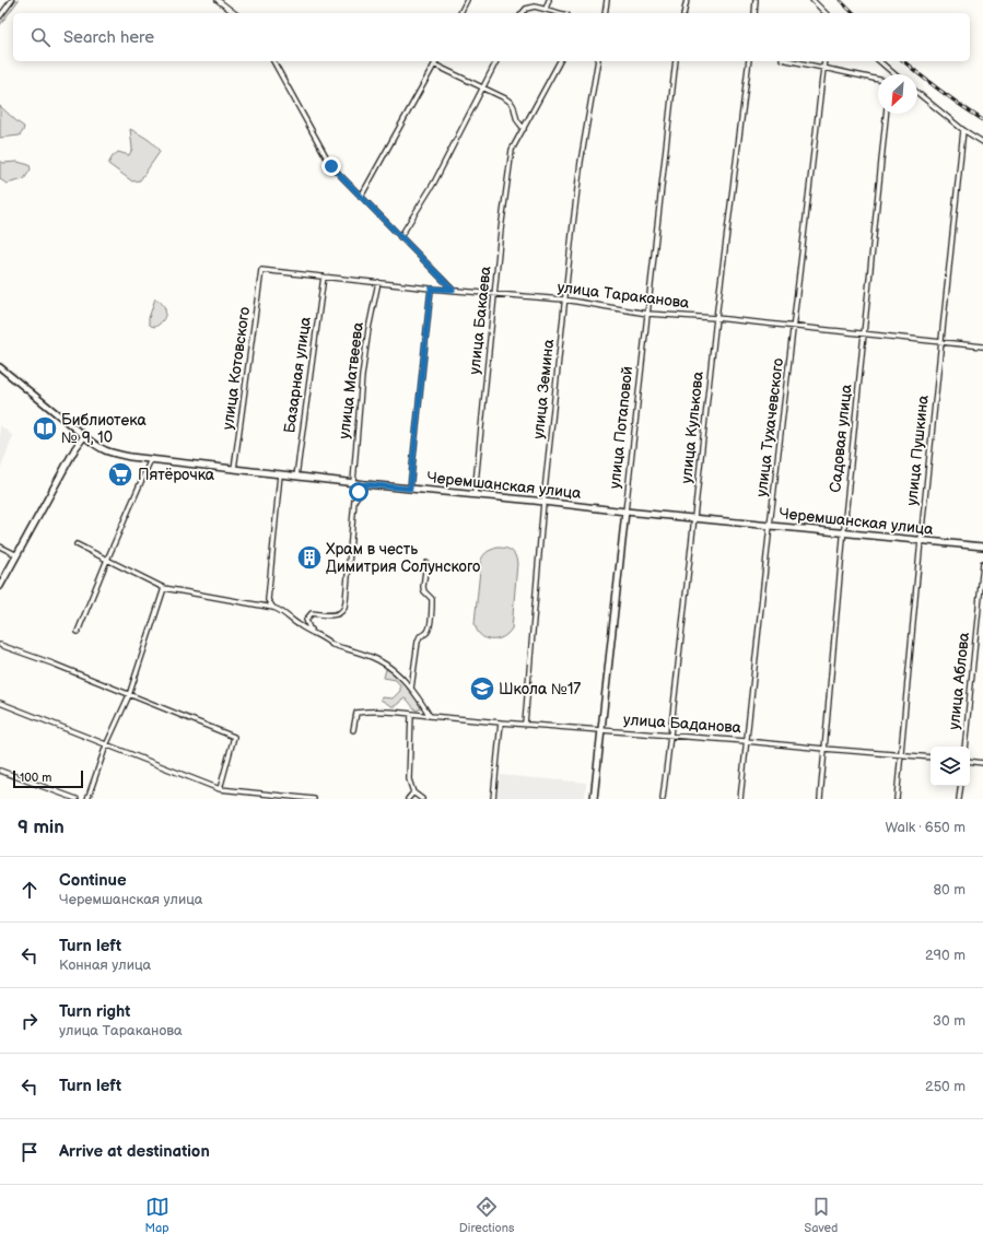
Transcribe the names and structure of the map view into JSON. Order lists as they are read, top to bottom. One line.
{"streets":{"main road":["улица Потаповой","Черемшанская улица"],"street":["улица Тараканова","улица Бакаева","улица Котовского","Базарная улица","улица Матвеева","улица Земина","улица Кулькова","улица Тухачевского","Садовая улица","улица Пушкина","улица Аблова","улица Баданова"]},"crossings":[["улица Тараканова","улица Бакаева"],["улица Тараканова","улица Котовского"],["улица Тараканова","Базарная улица"],["улица Тараканова","улица Матвеева"],["улица Тараканова","улица Земина"],["улица Тараканова","улица Потаповой"],["улица Тараканова","улица Кулькова"],["улица Тараканова","улица Тухачевского"],["улица Тараканова","Садовая улица"],["улица Тараканова","улица Пушкина"],["улица Бакаева","Черемшанская улица"],["улица Котовского","Черемшанская улица"],["Базарная улица","Черемшанская улица"],["улица Матвеева","Черемшанская улица"],["улица Земина","Черемшанская улица"],["улица Земина","улица Баданова"],["улица Потаповой","Черемшанская улица"],["улица Потаповой","улица Баданова"],["улица Кулькова","Черемшанская улица"],["улица Кулькова","улица Баданова"],["улица Тухачевского","Черемшанская улица"],["улица Тухачевского","улица Баданова"],["Садовая улица","Черемшанская улица"],["Садовая улица","улица Баданова"],["улица Пушкина","Черемшанская улица"],["улица Пушкина","улица Баданова"]],"places":{"library":["Библиотека № 9, 10"],"supermarket":["Пятёрочка"],"building":["Храм в честь Димитрия Солунского"],"school or university":["Школа №17"]},"scale_bar":"100 m","north":"bottom left","page":{"search":"Search here","scale":"100 m","heading":["9 min","Walk · 650 m"],"list":[["Continue","Черемшанская улица","80 m"],["Turn left","Конная улица","290 m"],["Turn right","улица Тараканова","30 m"],["Turn left","250 m"],"Arrive at destination"],"nav":["Map","Directions","Saved"]}}
